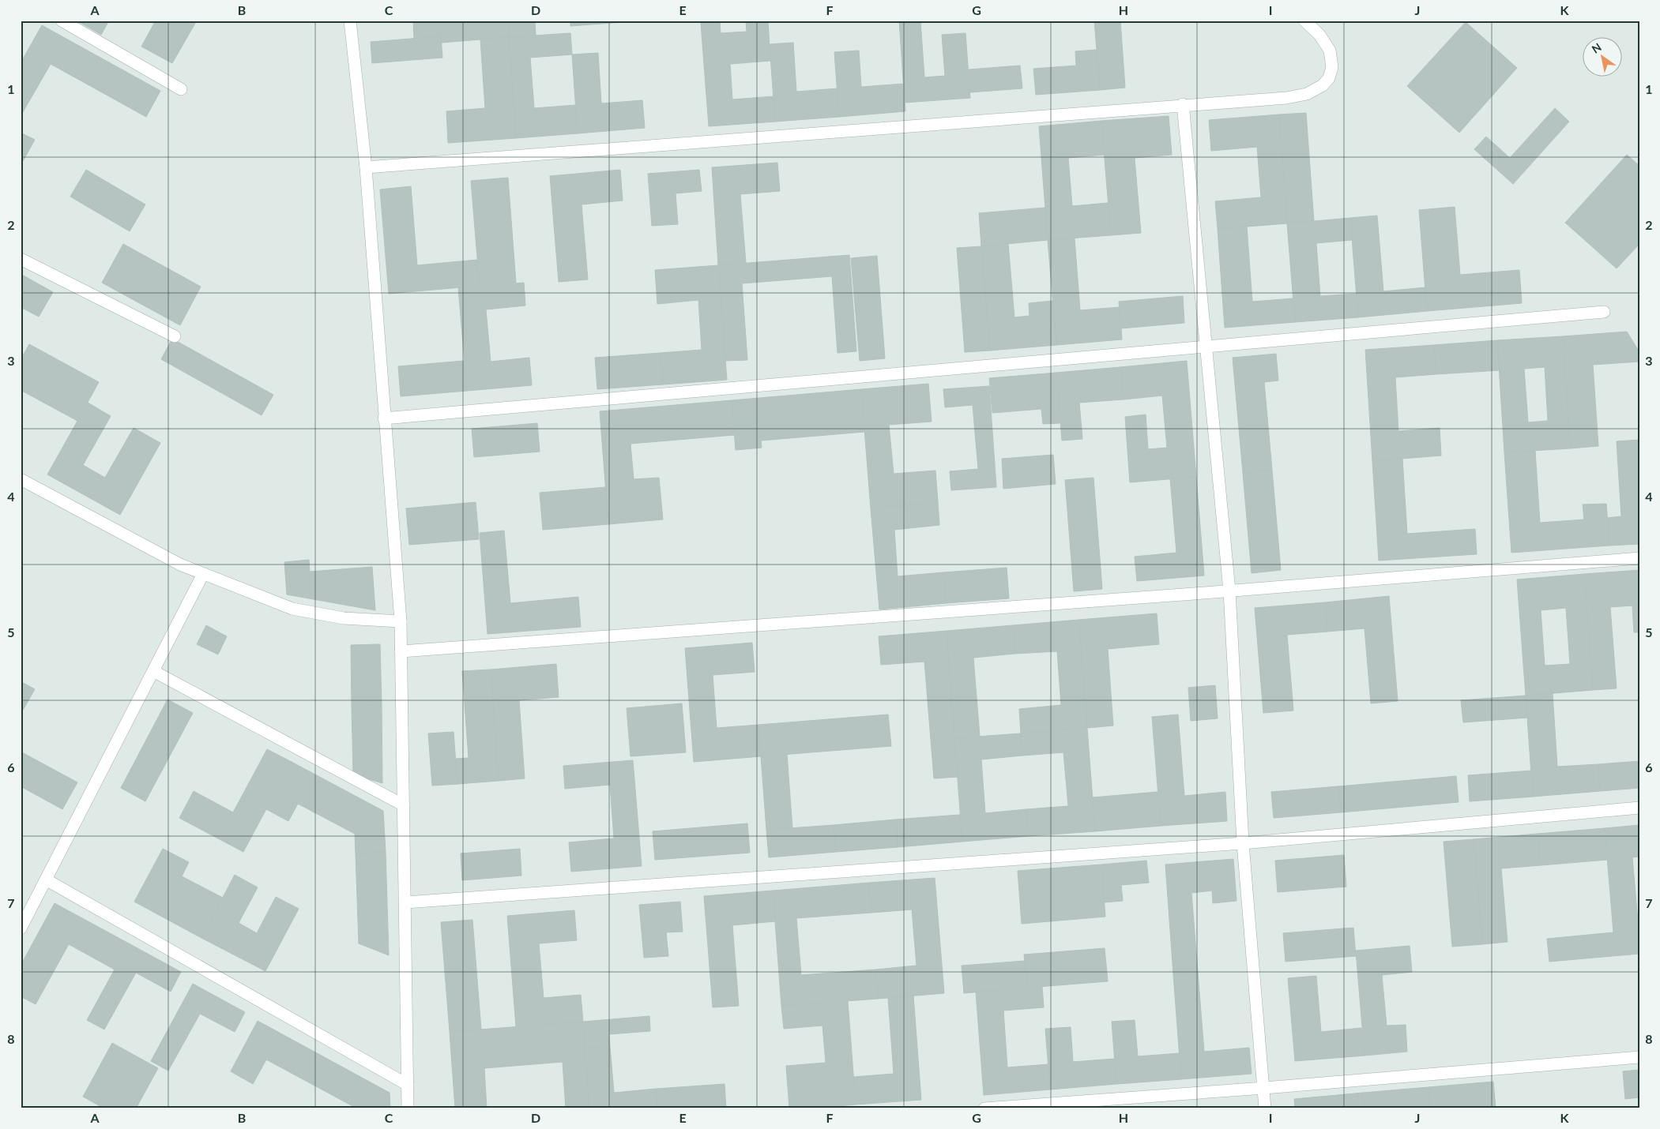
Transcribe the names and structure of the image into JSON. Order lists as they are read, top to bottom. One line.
{"north":"top left","grid":{"columns":["A","B","C","D","E","F","G","H","I","J","K"],"rows":["1","2","3","4","5","6","7","8"]}}
